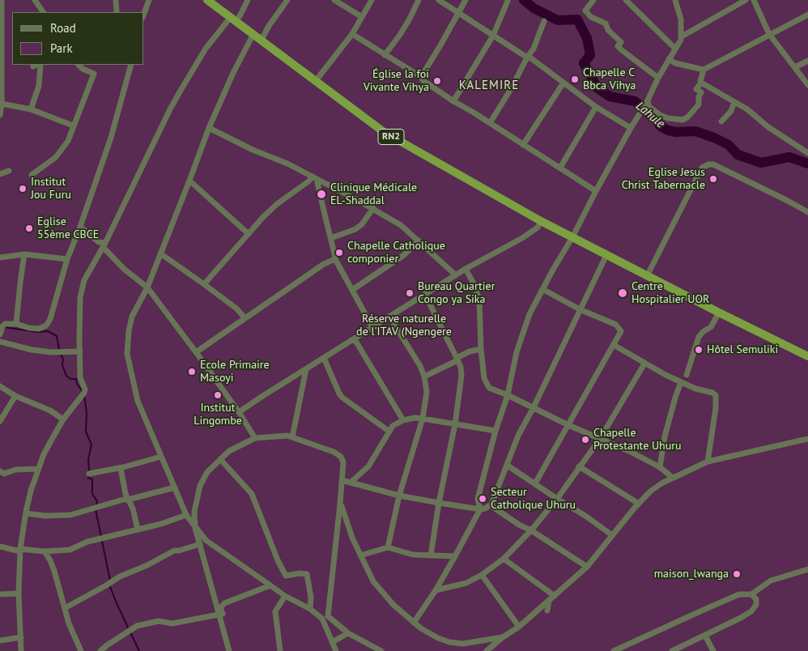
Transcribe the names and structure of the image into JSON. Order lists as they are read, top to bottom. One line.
{"streets":{"highway":["RN2"]},"districts":["KALEMIRE"],"water":["Lahule"],"parks":["Réserve naturelle de l'ITAV (Ngengere"],"places":["Chapelle C Bbca Vihya","Église la foi Vivante Vihya","Eglise Jesus Christ Tabernacle","Institut Jou Furu","Clinique Médicale EL-Shaddal","Eglise 55ème CBCE","Chapelle Catholique componier","Bureau Quartier Congo ya Sika","Centre Hospitalier UOR","Hôtel Semuliki","Ecole Primaire Masoyi","Institut Lingombe","Chapelle Protestante Uhuru","Secteur Catholique Uhuru","maison_lwanga"],"legend":["Road","Park"]}
